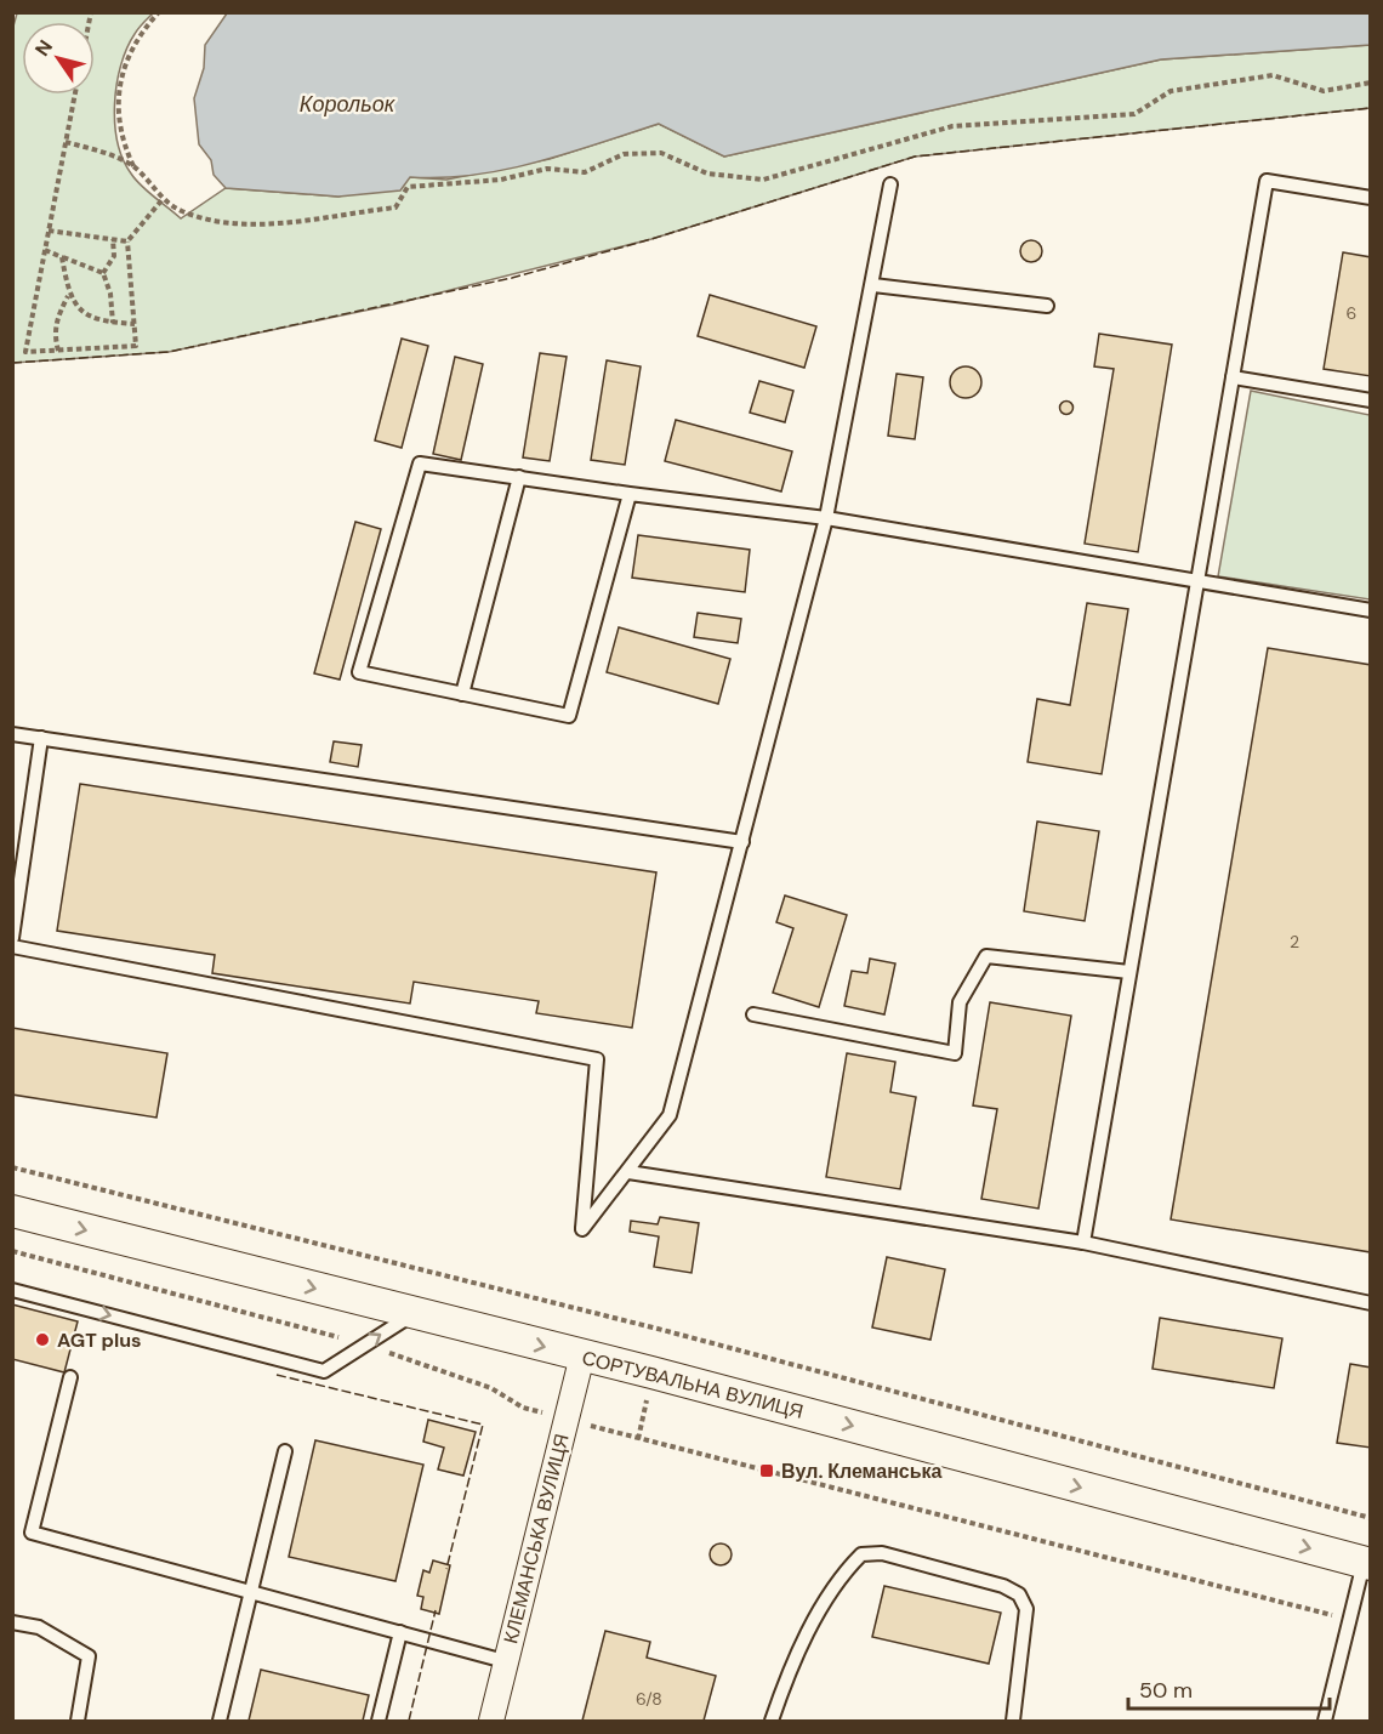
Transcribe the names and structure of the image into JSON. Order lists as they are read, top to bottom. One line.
{"streets":{"street":["СОРТУВАЛЬНА ВУЛИЦЯ","КЛЕМАНСЬКА ВУЛИЦЯ"]},"crossings":[["СОРТУВАЛЬНА ВУЛИЦЯ","КЛЕМАНСЬКА ВУЛИЦЯ"]],"one_way":["СОРТУВАЛЬНА ВУЛИЦЯ"],"water":["Корольок"],"places":{"other":["AGT plus"],"transit":["Вул. Клеманська"]},"house_numbers":["6","2","6/8"],"scale_bar":"50 m","north":"top left"}
